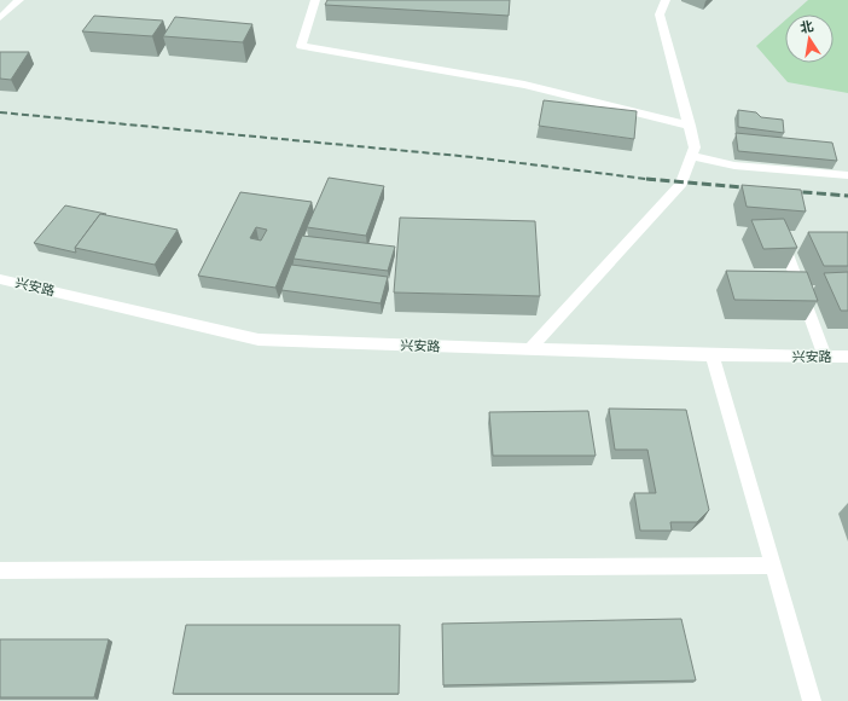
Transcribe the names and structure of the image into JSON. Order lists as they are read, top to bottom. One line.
{"streets":{"street":["兴安路"]},"north":"top"}
